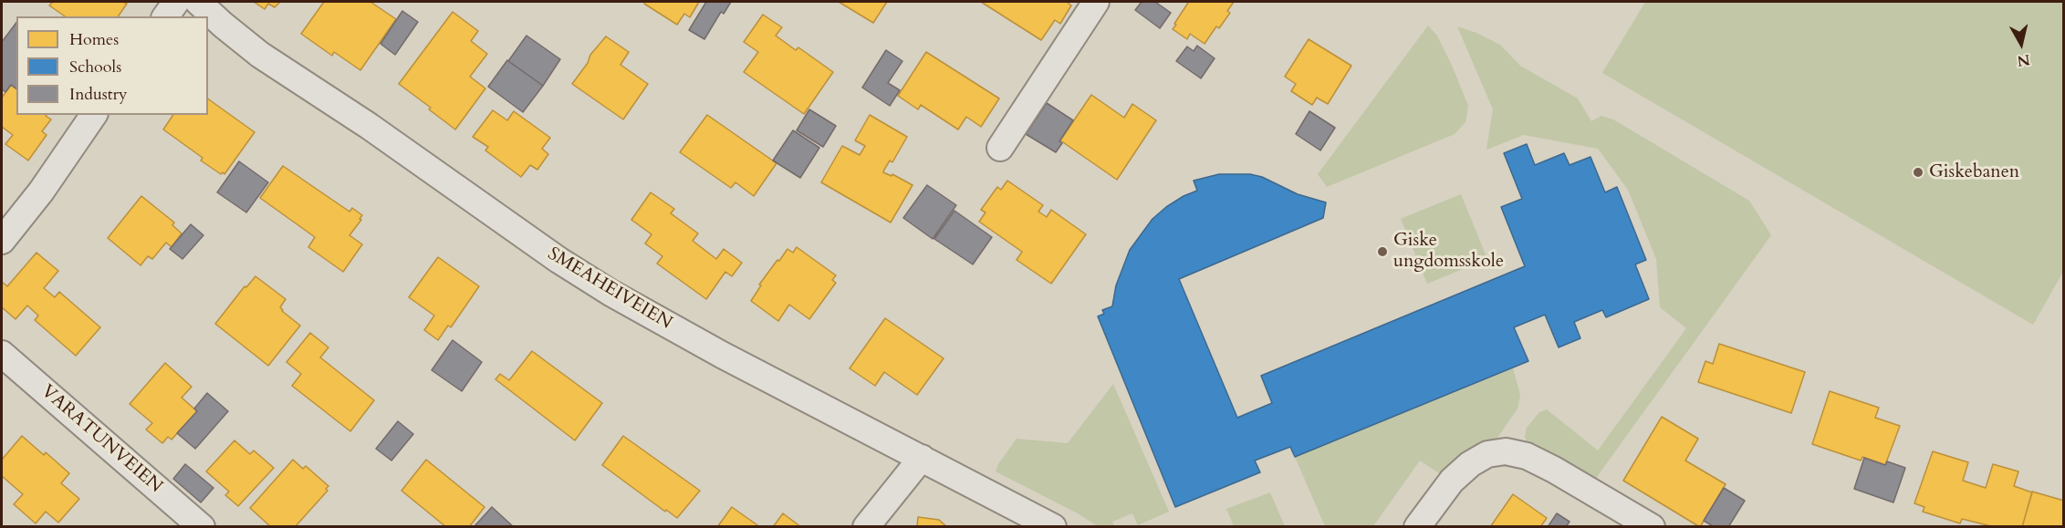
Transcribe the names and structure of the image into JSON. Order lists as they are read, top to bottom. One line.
{"streets":{"street":["SMEAHEIVEIEN","VARATUNVEIEN"]},"places":["Giskebanen","Giske ungdomsskole"],"legend":["Homes","Schools","Industry"],"north":"bottom"}
